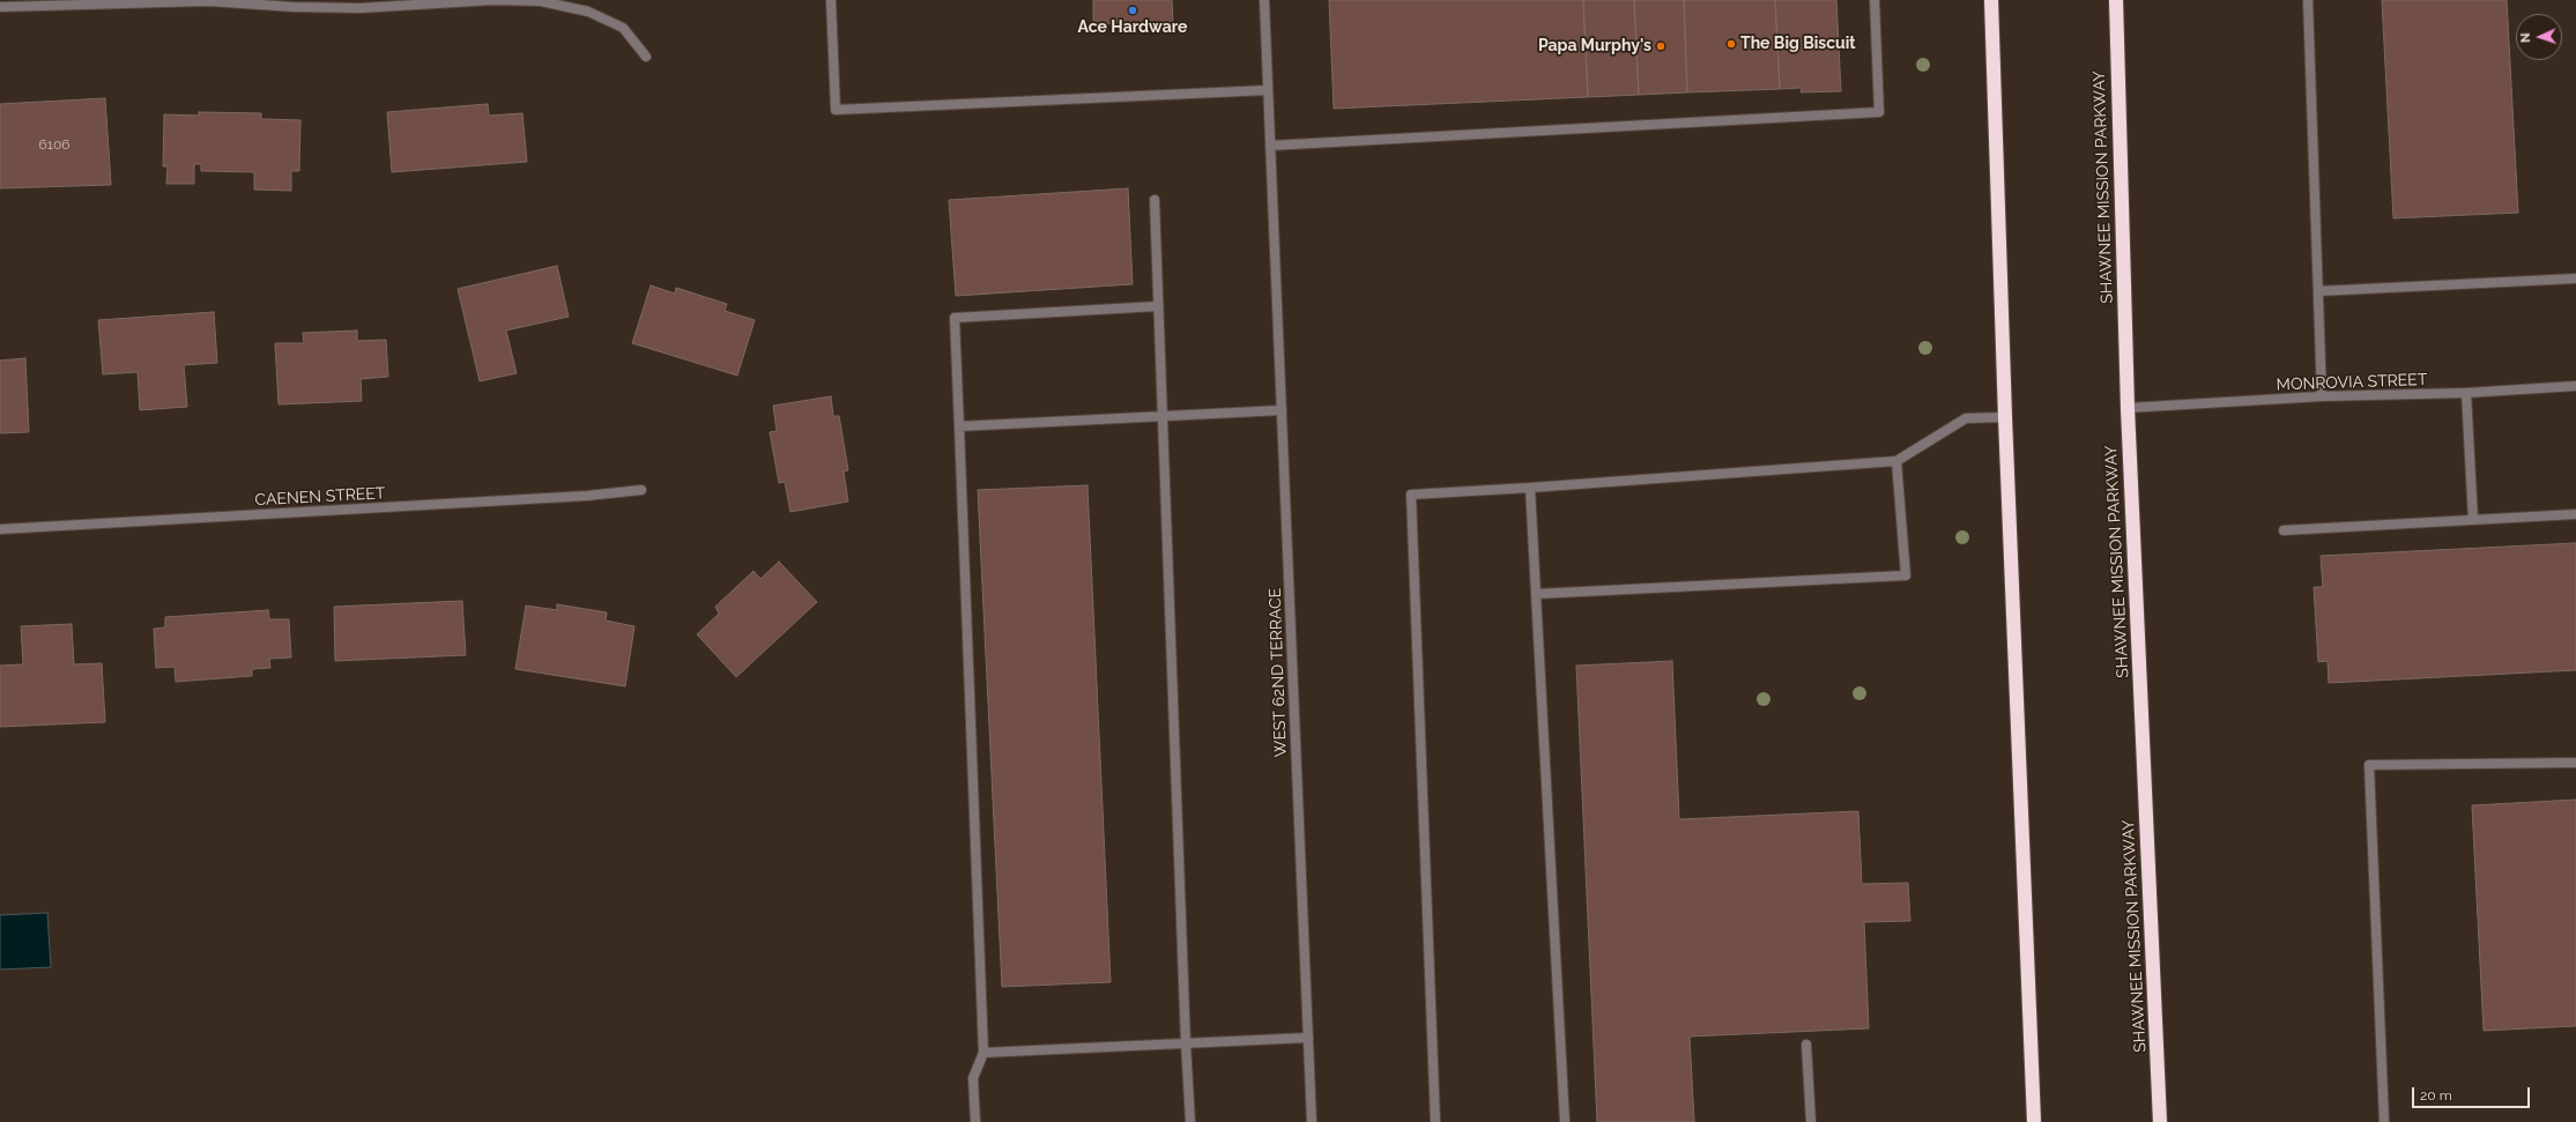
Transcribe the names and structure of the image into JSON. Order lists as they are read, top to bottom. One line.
{"streets":{"highway":["SHAWNEE MISSION PARKWAY"],"street":["MONROVIA STREET","CAENEN STREET","WEST 62ND TERRACE"]},"crossings":[["SHAWNEE MISSION PARKWAY","MONROVIA STREET"]],"places":["Ace Hardware","The Big Biscuit","Papa Murphy's"],"house_numbers":["6106"],"scale_bar":"20 m","north":"left"}
